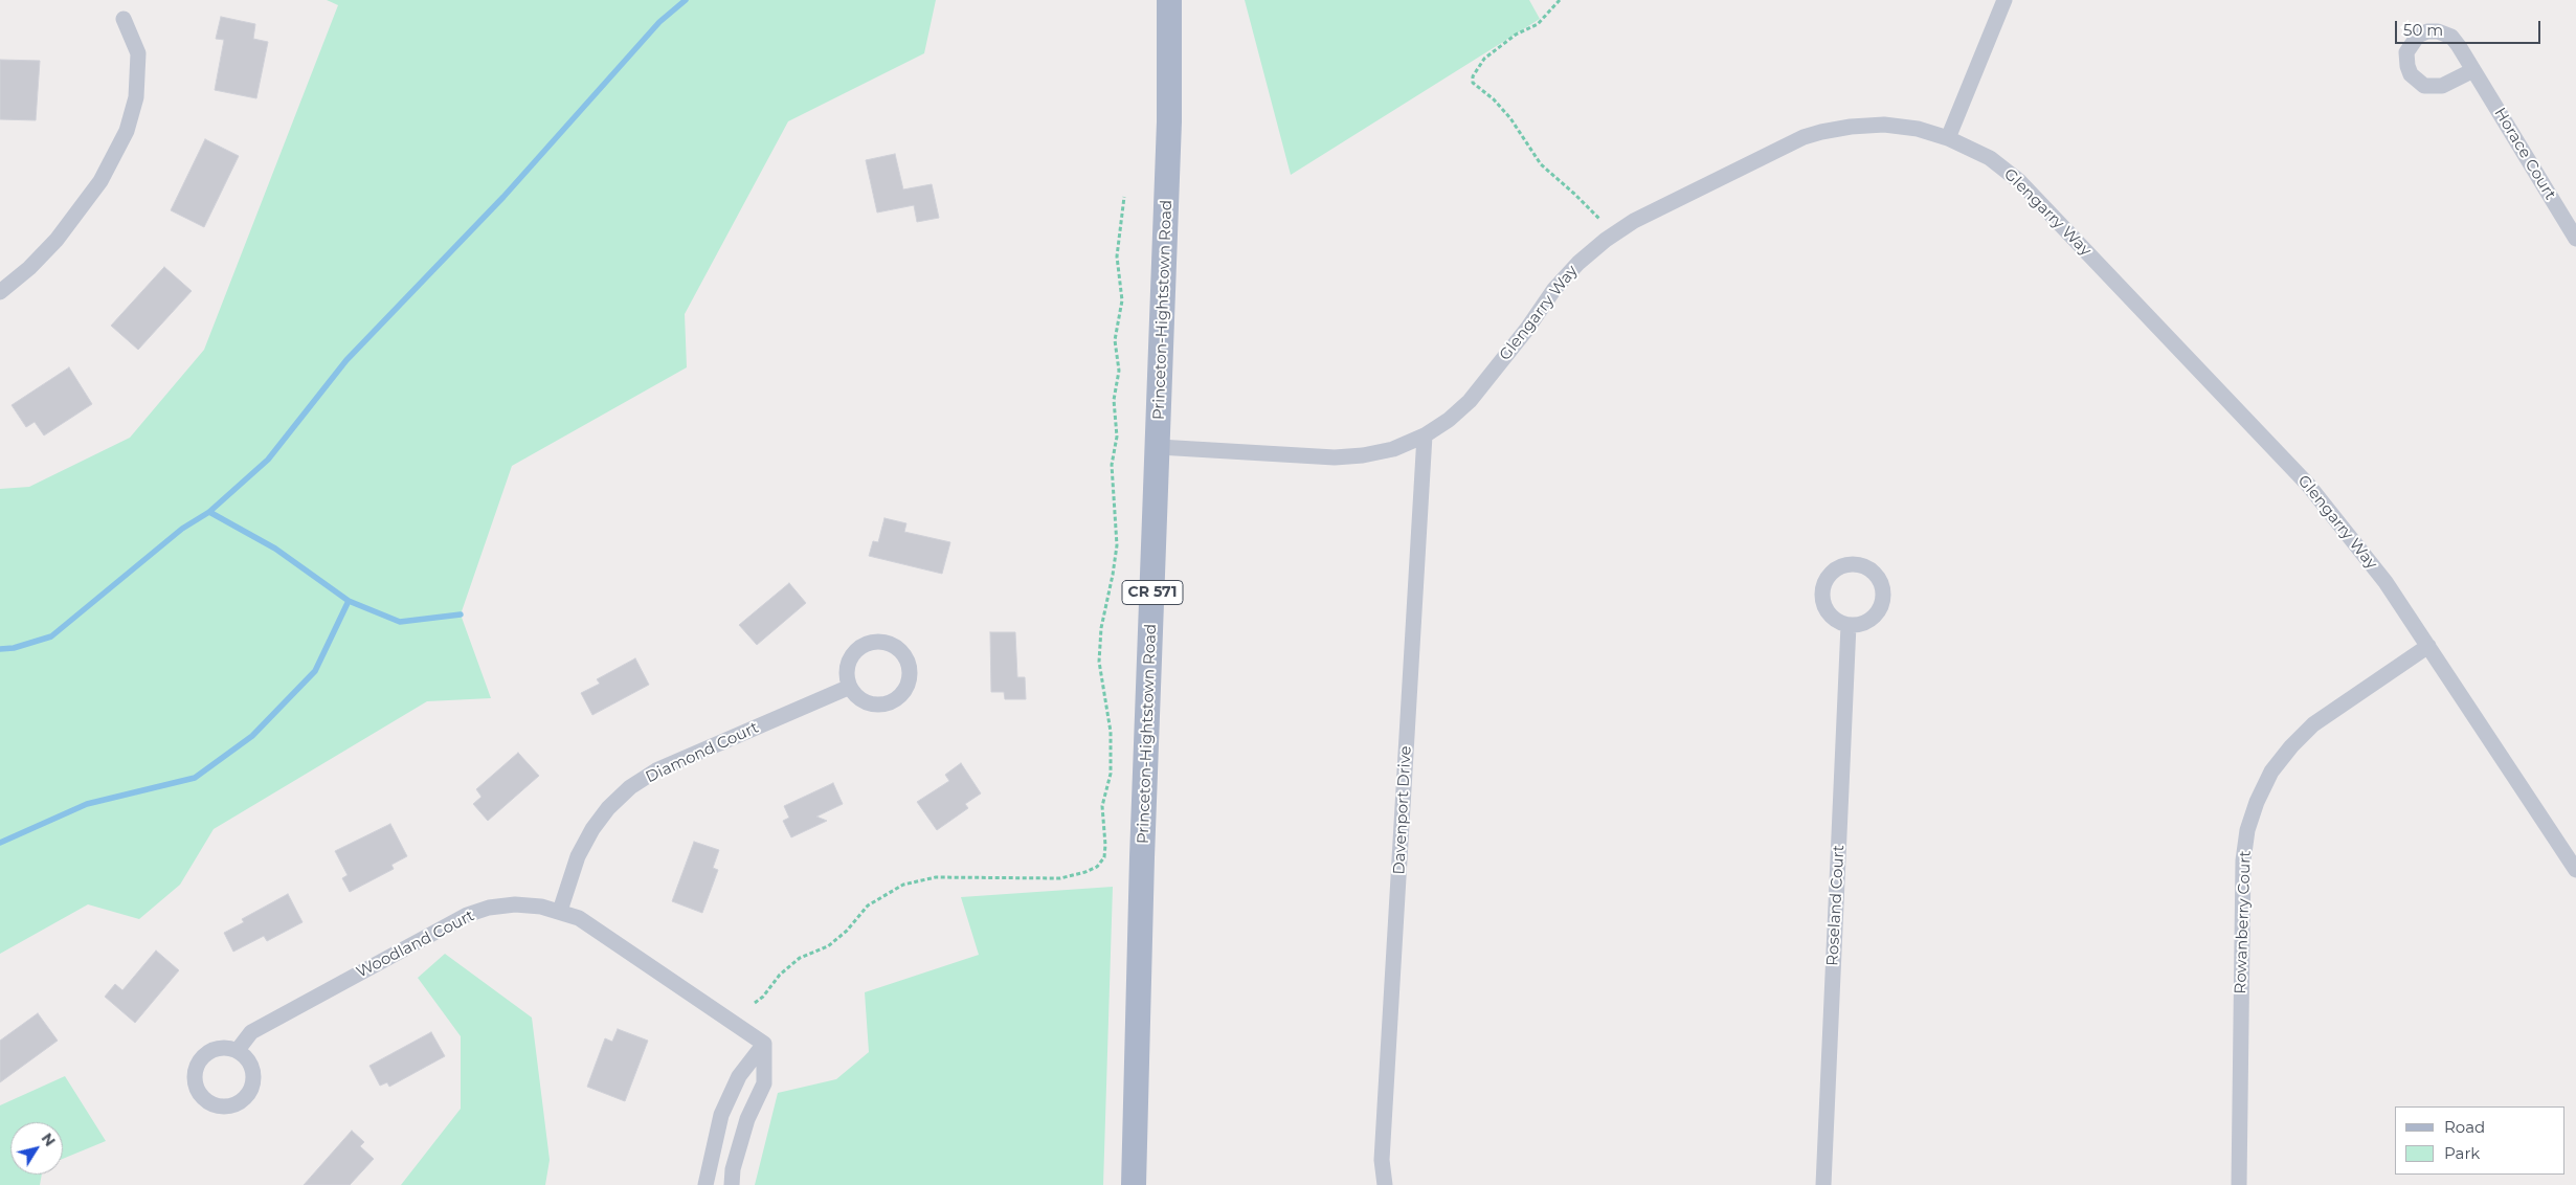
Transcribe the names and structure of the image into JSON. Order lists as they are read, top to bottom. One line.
{"streets":{"main road":["Princeton-Hightstown Road","CR 571"],"street":["Horace Court","Glengarry Way","Diamond Court","Davenport Drive","Roseland Court","Rowanberry Court","Woodland Court"]},"crossings":[["Glengarry Way","Princeton-Hightstown Road"],["Glengarry Way","Davenport Drive"],["Glengarry Way","Rowanberry Court"],["Diamond Court","Woodland Court"]],"legend":["Road","Park"],"scale_bar":"50 m","north":"top right"}
